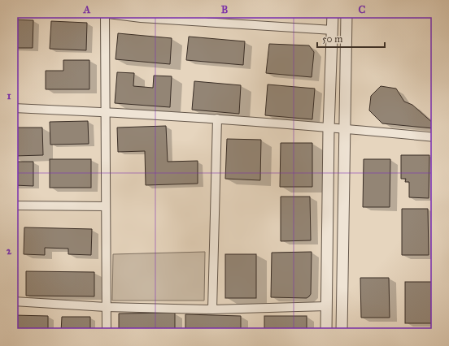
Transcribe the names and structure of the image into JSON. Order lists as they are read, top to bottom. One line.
{"scale_bar":"50 m","grid":{"columns":["A","B","C"],"rows":["1","2"]}}
